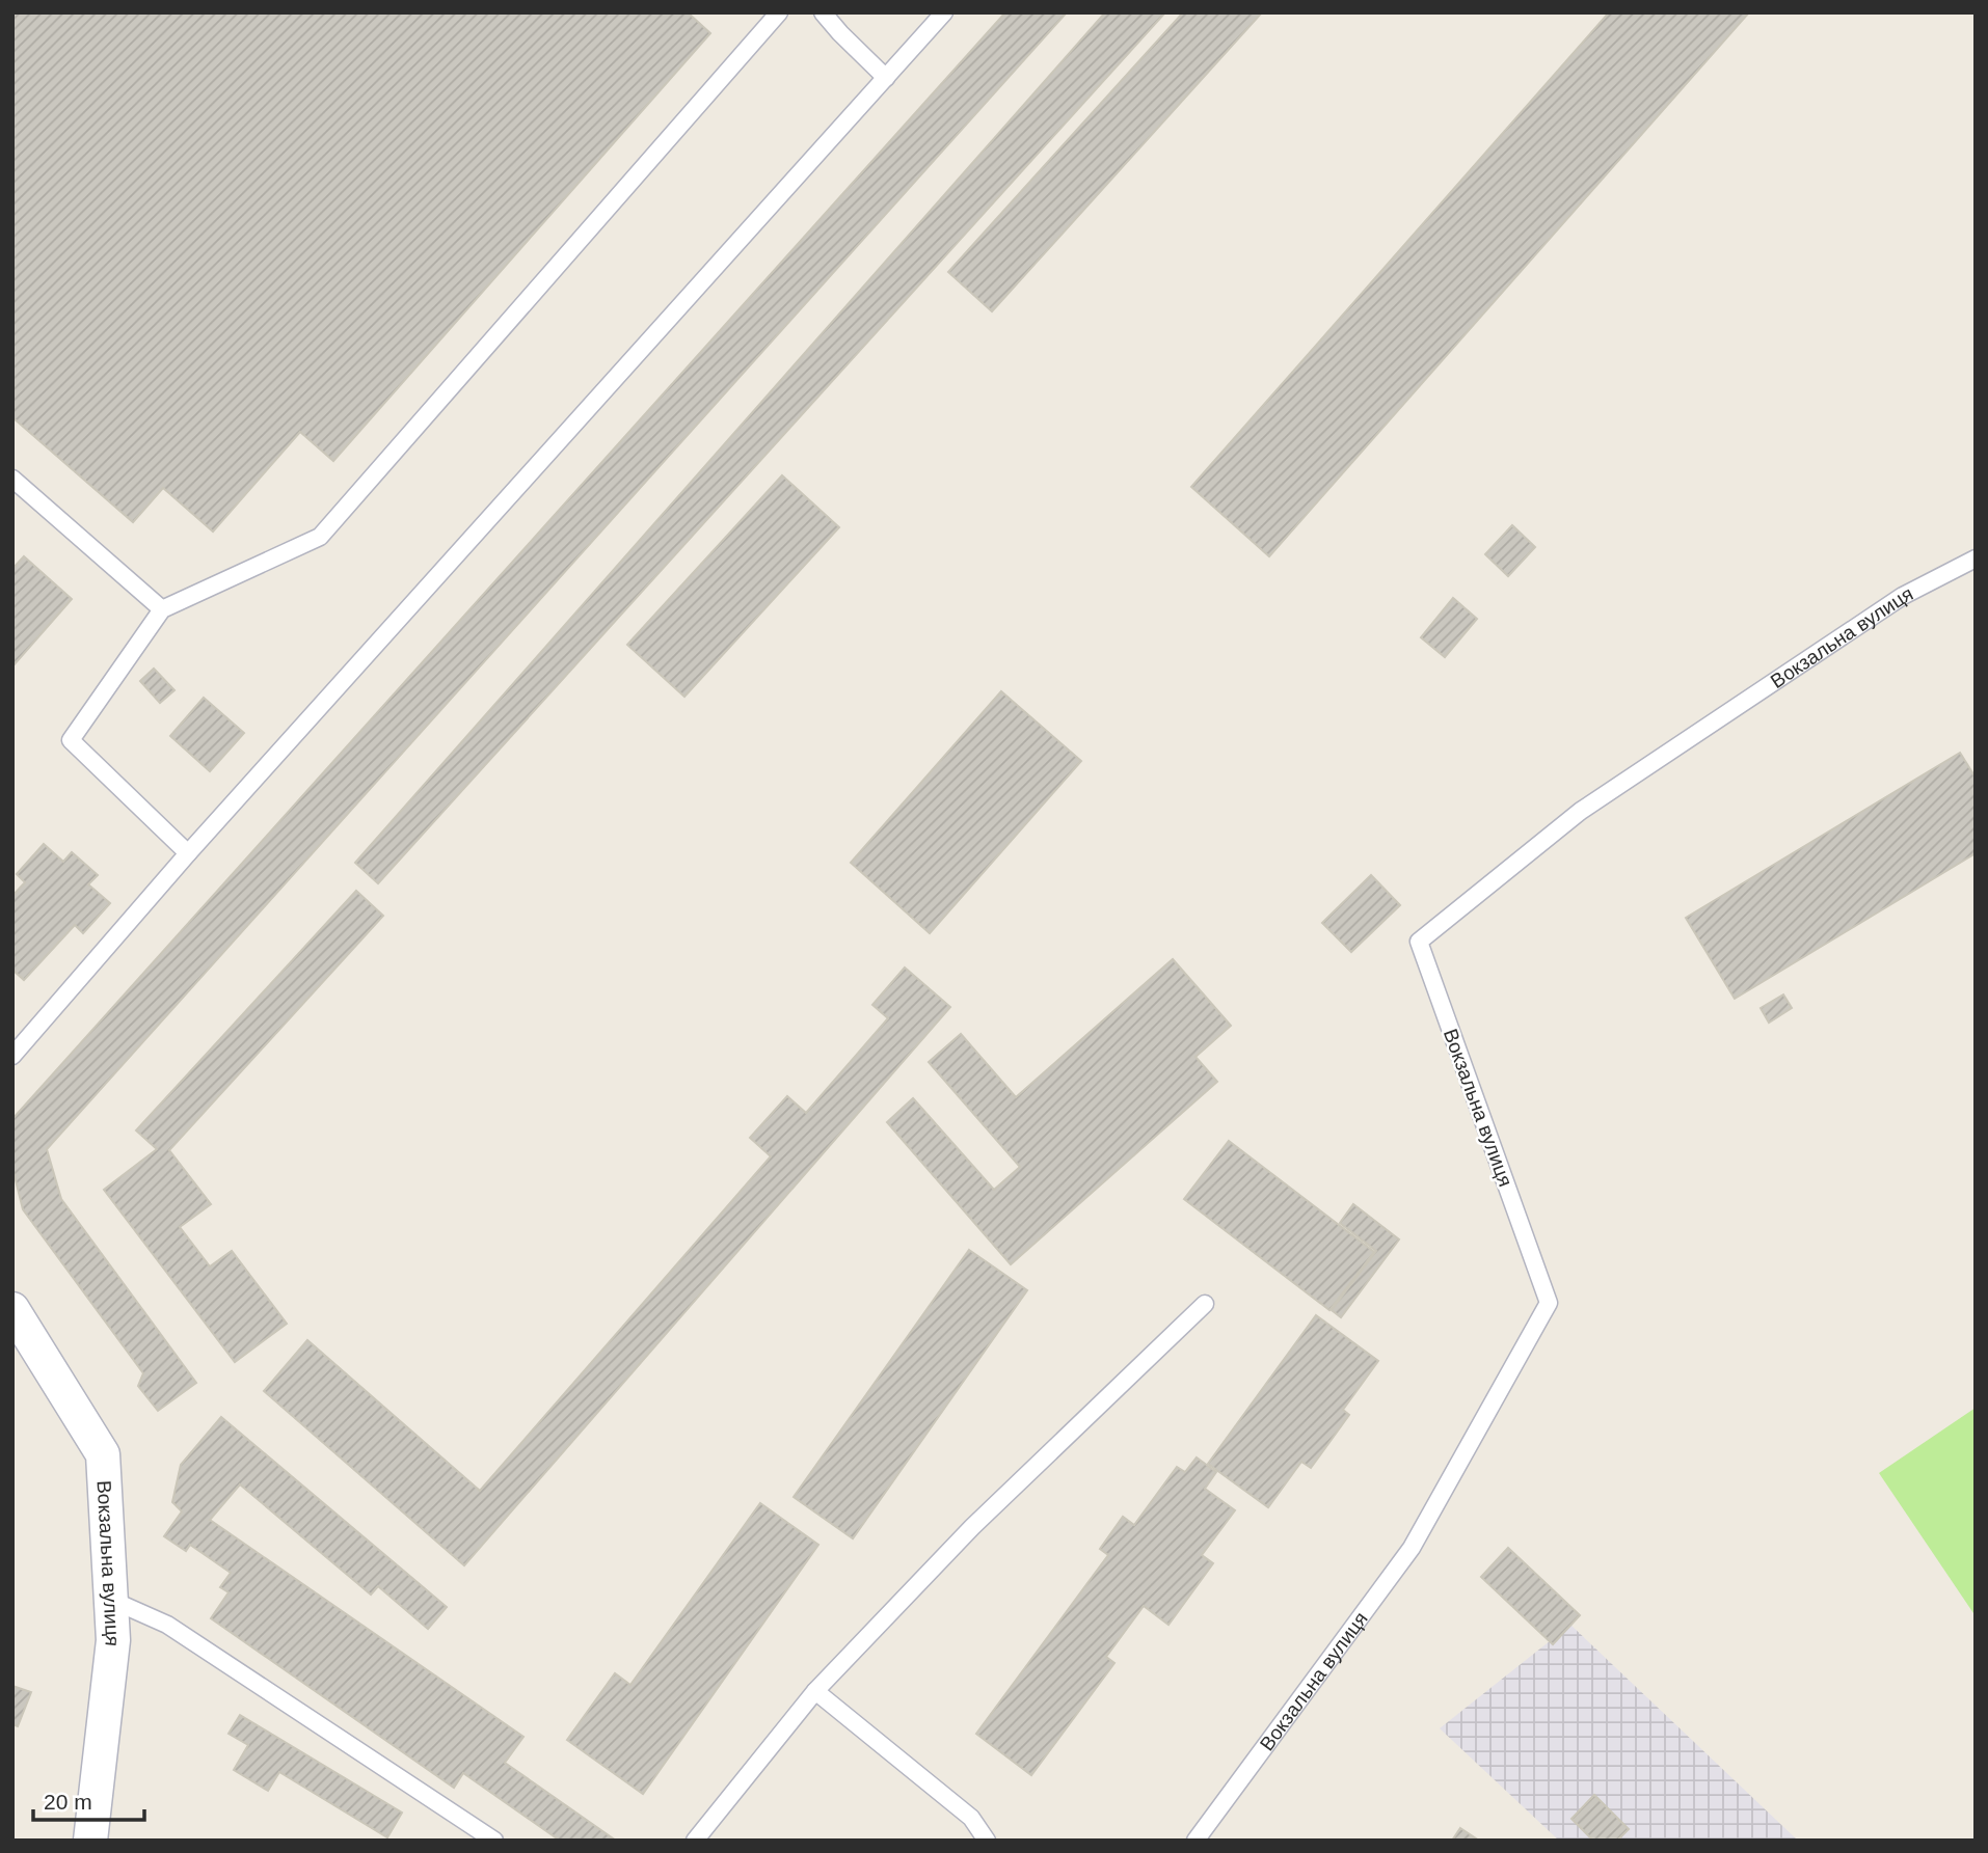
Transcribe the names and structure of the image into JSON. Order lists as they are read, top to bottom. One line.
{"streets":{"street":["Вокзальна вулиця"]},"scale_bar":"20 m"}
